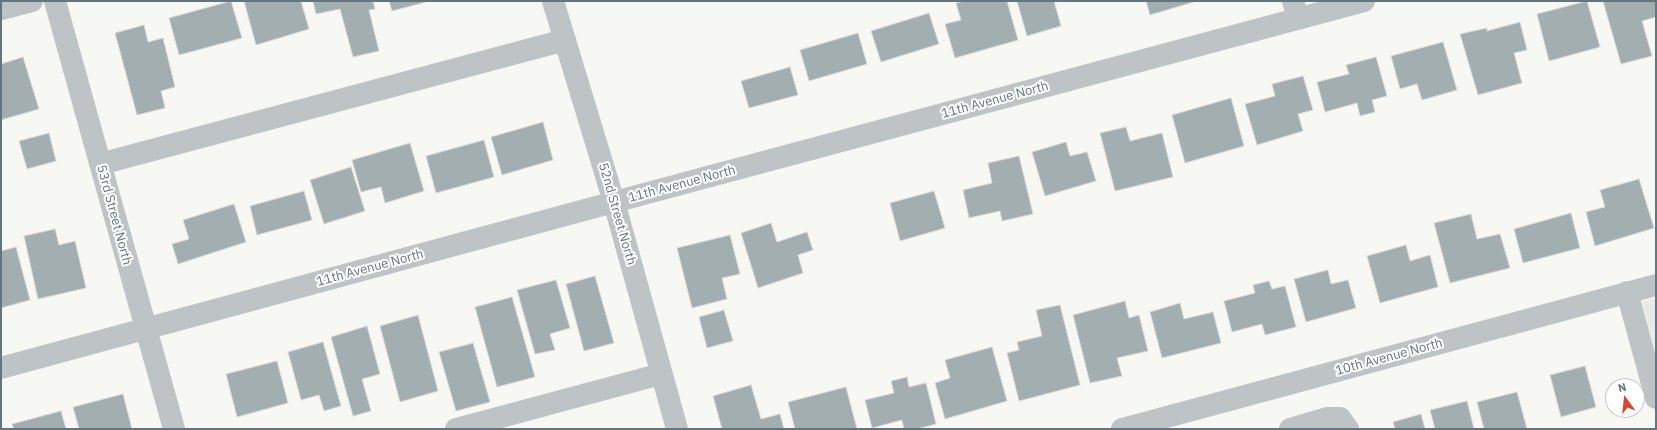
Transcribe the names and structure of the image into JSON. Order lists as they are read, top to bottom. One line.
{"streets":{"street":["11th Avenue North","52nd Street North","53rd Street North","10th Avenue North"]},"crossings":[["11th Avenue North","52nd Street North"],["11th Avenue North","53rd Street North"]],"north":"top"}
